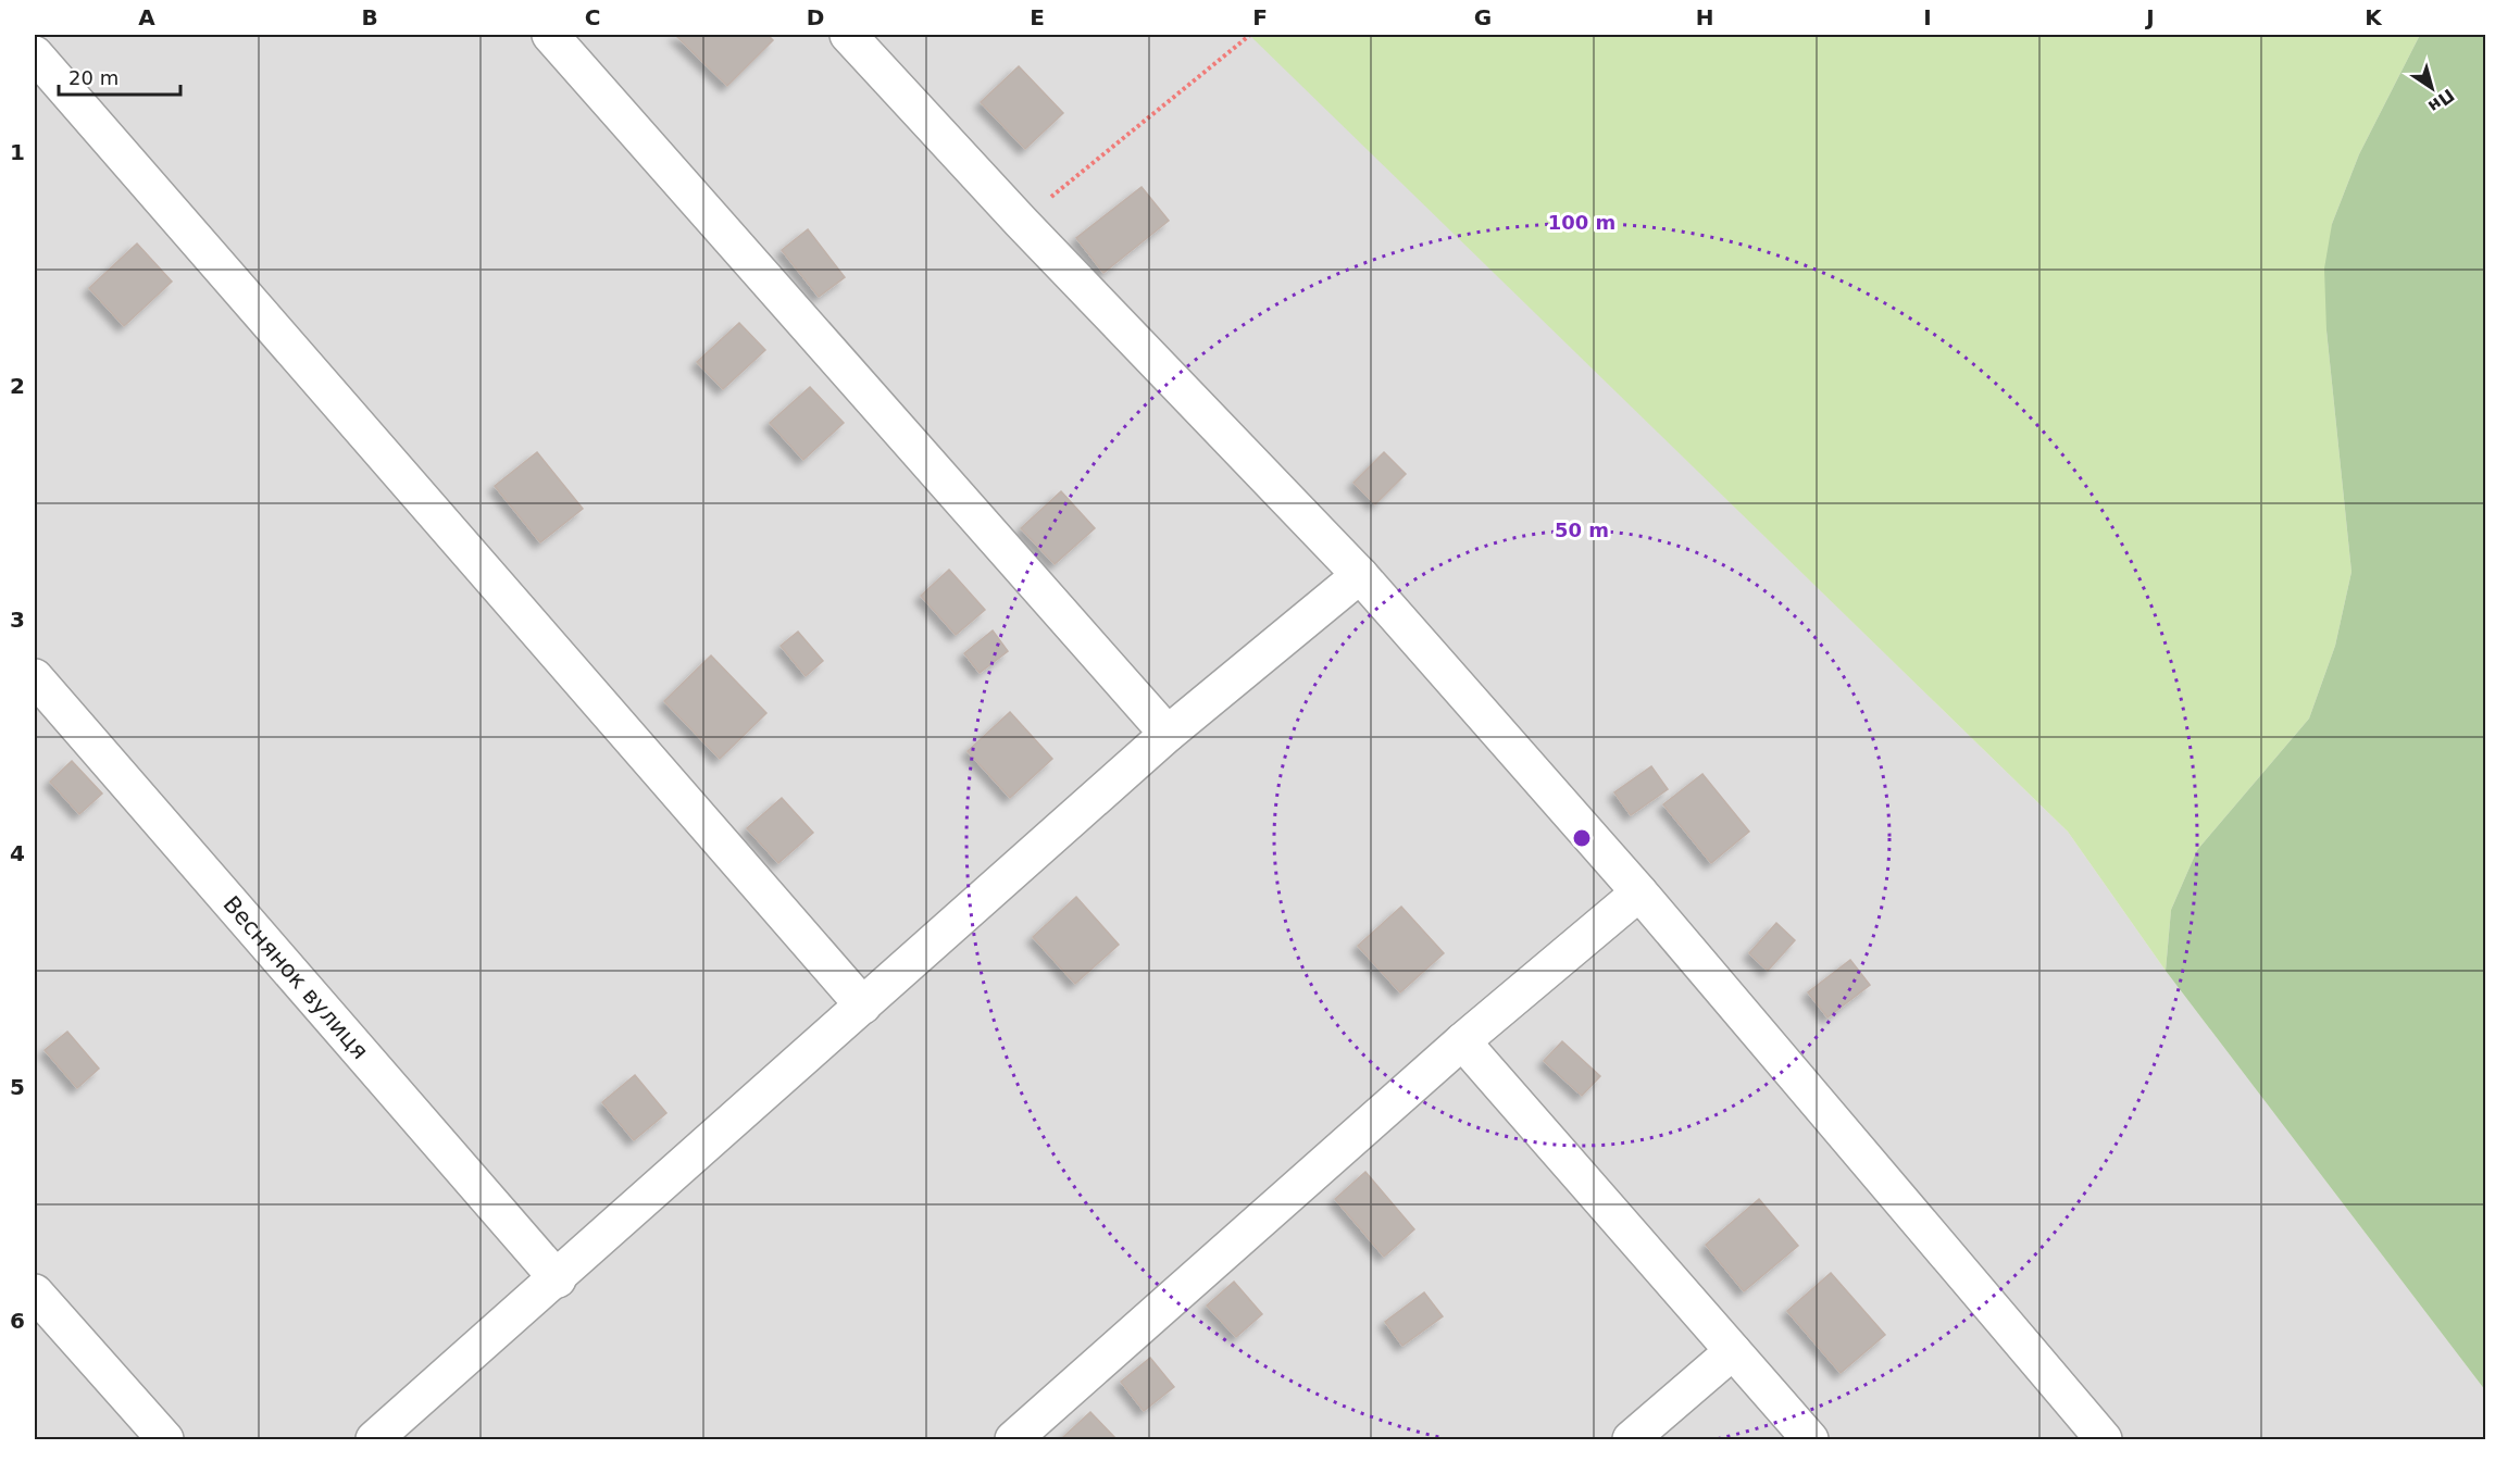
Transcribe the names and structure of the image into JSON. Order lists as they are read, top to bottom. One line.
{"streets":{"street":["Веснянок вулиця"]},"scale_bar":"20 m","north":"bottom right","grid":{"columns":["A","B","C","D","E","F","G","H","I","J","K"],"rows":["1","2","3","4","5","6"]},"rings":["100 m","50 m"]}
